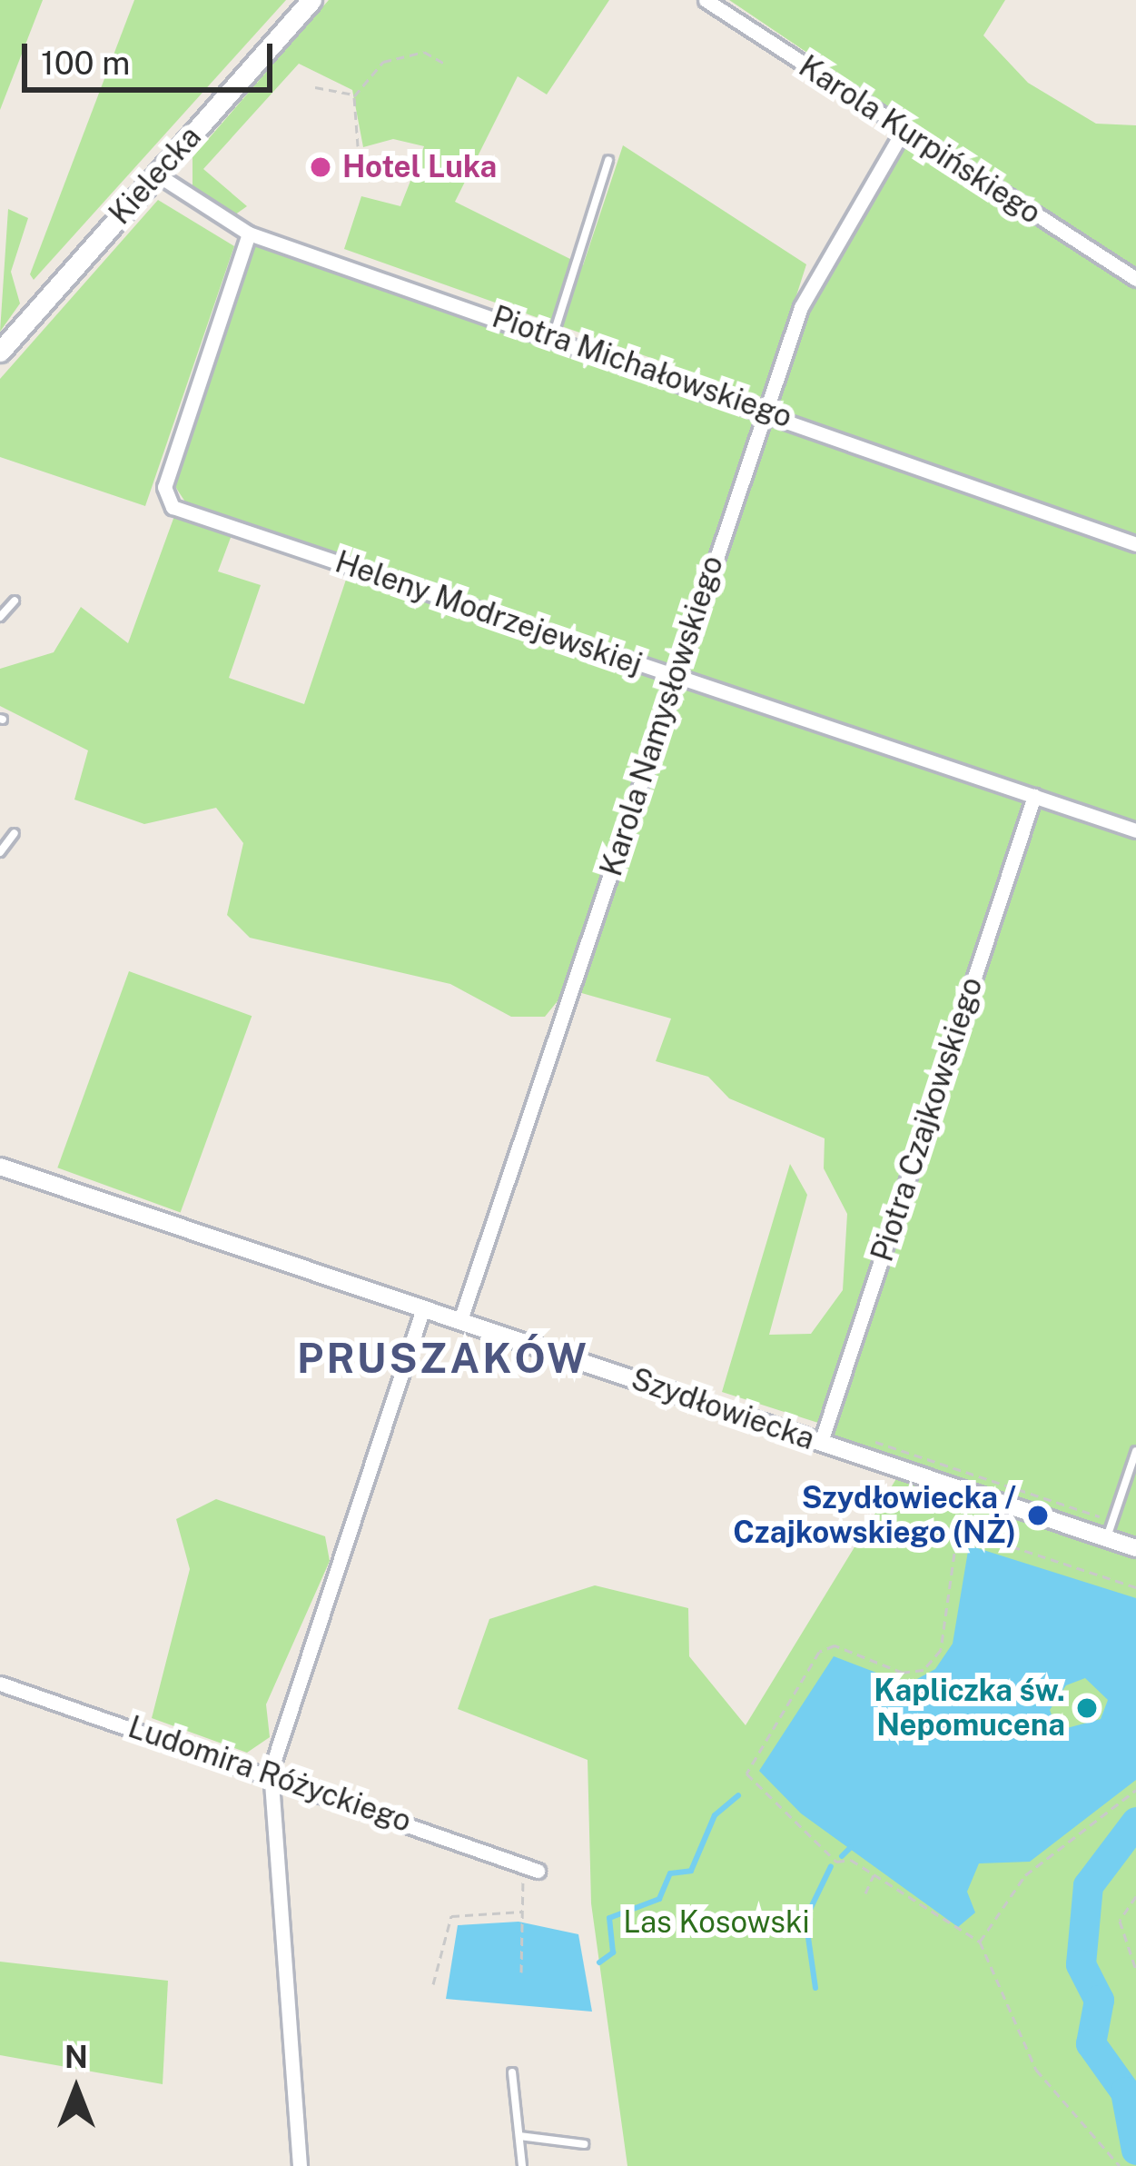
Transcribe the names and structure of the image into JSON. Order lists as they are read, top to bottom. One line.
{"streets":{"main road":["Kielecka"],"street":["Karola Kurpińskiego","Piotra Michałowskiego","Heleny Modrzejewskiej","Karola Namysłowskiego","Piotra Czajkowskiego","Szydłowiecka","Ludomira Różyckiego"]},"crossings":[["Karola Kurpińskiego","Karola Namysłowskiego"],["Kielecka","Piotra Michałowskiego"],["Piotra Michałowskiego","Heleny Modrzejewskiej"],["Piotra Michałowskiego","Karola Namysłowskiego"],["Heleny Modrzejewskiej","Karola Namysłowskiego"],["Heleny Modrzejewskiej","Piotra Czajkowskiego"],["Karola Namysłowskiego","Szydłowiecka"],["Piotra Czajkowskiego","Szydłowiecka"]],"districts":["PRUSZAKÓW"],"parks":["Las Kosowski"],"places":["Hotel Luka","Szydłowiecka / Czajkowskiego (NŻ)","Kapliczka św. Nepomucena"],"scale_bar":"100 m","north":"top"}
